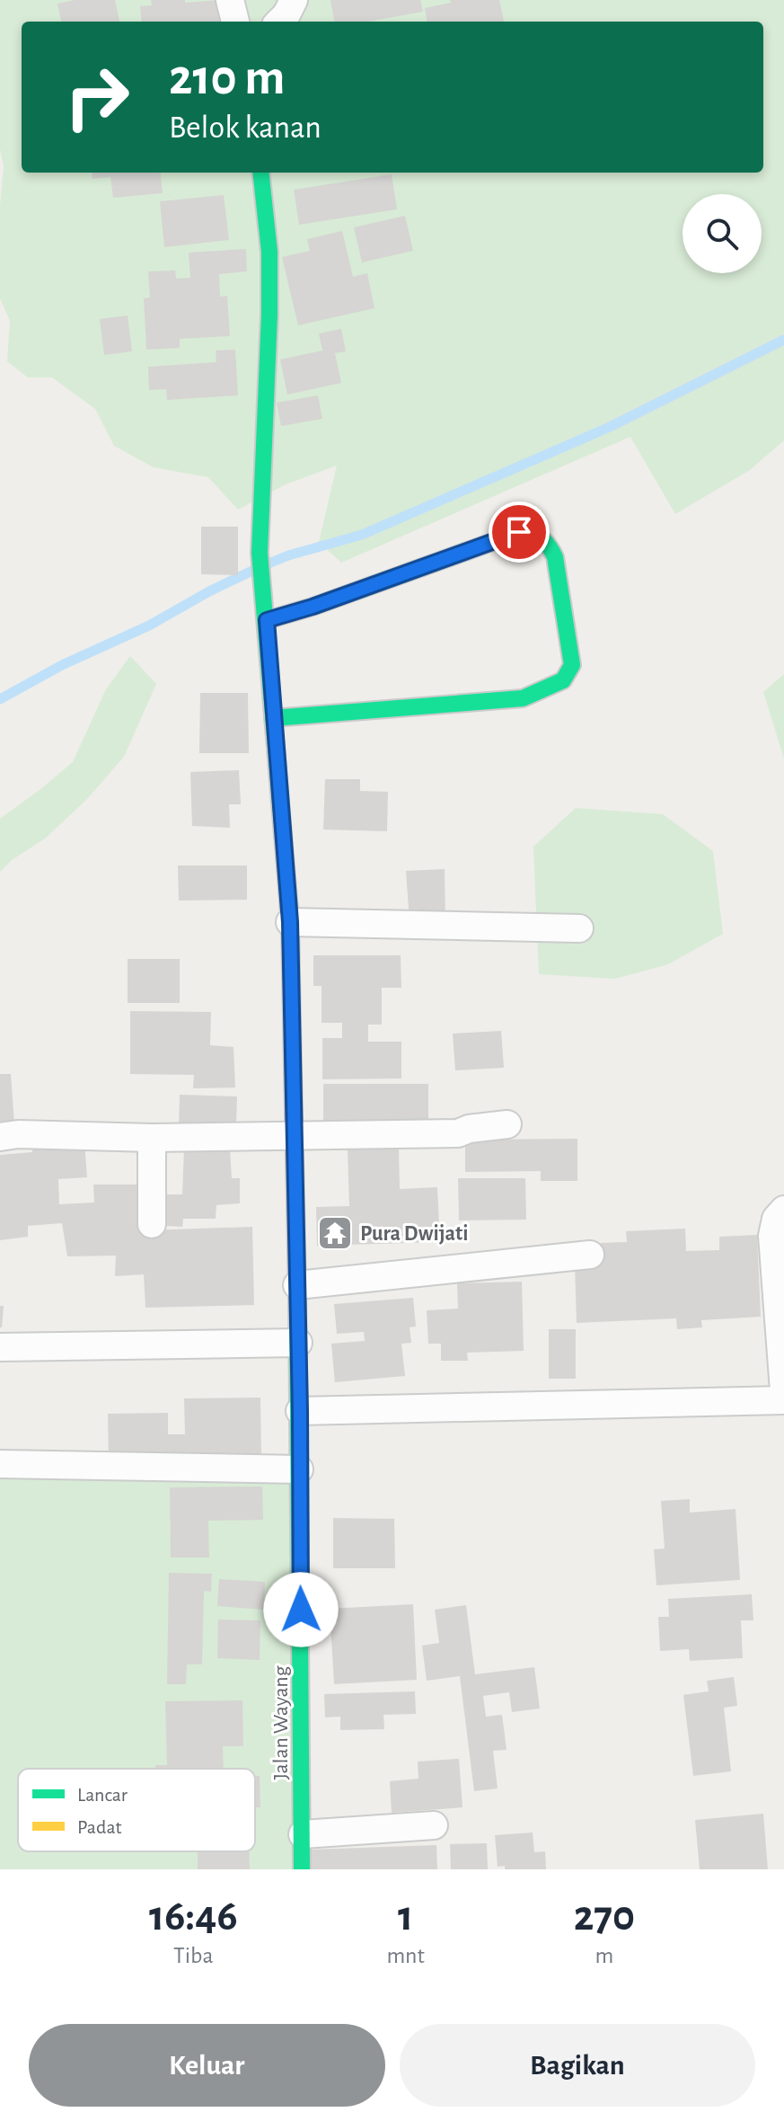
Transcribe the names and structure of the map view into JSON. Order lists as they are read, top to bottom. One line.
{"streets":{"street":["Jalan Wayang"]},"places":{"temple":["Pura Dwijati"]},"legend":["Lancar","Padat"],"page":{"turn":["210 m","Belok kanan"],"eta":["16:46","Tiba","1","mnt","270","m"],"buttons":["Keluar","Bagikan"]}}
